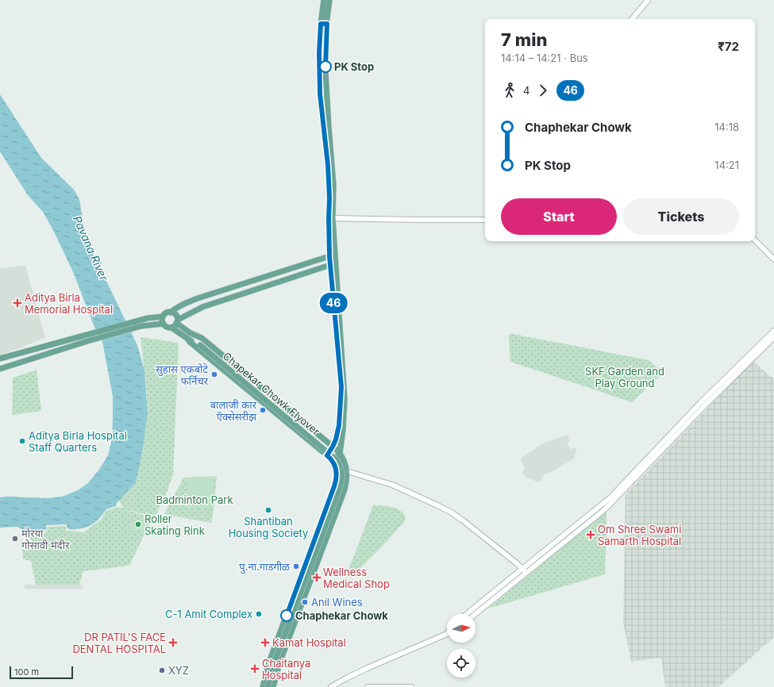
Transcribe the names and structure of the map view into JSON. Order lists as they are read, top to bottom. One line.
{"streets":{"main road":["Chapekar Chowk Flyover"]},"water":["Pavana River"],"parks":["SKF Garden and Play Ground","Badminton Park"],"places":{"other":["PK Stop","सुहास एकबोटे फर्निचर","बालाजी कार ऍक्सेसरीझ","Aditya Birla Hospital Staff Quarters","Shantiban Housing Society","Roller Skating Rink","मोरया गोसावी मंदीर","पु.ना.गाडगीळ","Anil Wines","C-1 Amit Complex","Chaphekar Chowk","XYZ"],"health":["Aditya Birla Memorial Hospital","Om Shree Swami Samarth Hospital","Wellness Medical Shop","DR PATIL'S FACE DENTAL HOSPITAL","Kamat Hospital","Chaitanya Hospital"]},"lines":["bus line 46"],"scale_bar":"100 m","north":"right","page":{"on_map":"46","heading":["7 min","14:14 – 14:21 · Bus","₹72"],"legs":["4","46"],"list":[{"name":"Chaphekar Chowk","value":"14:18"},{"name":"PK Stop","value":"14:21"}],"buttons":["Start","Tickets"],"scale":"100 m"}}
